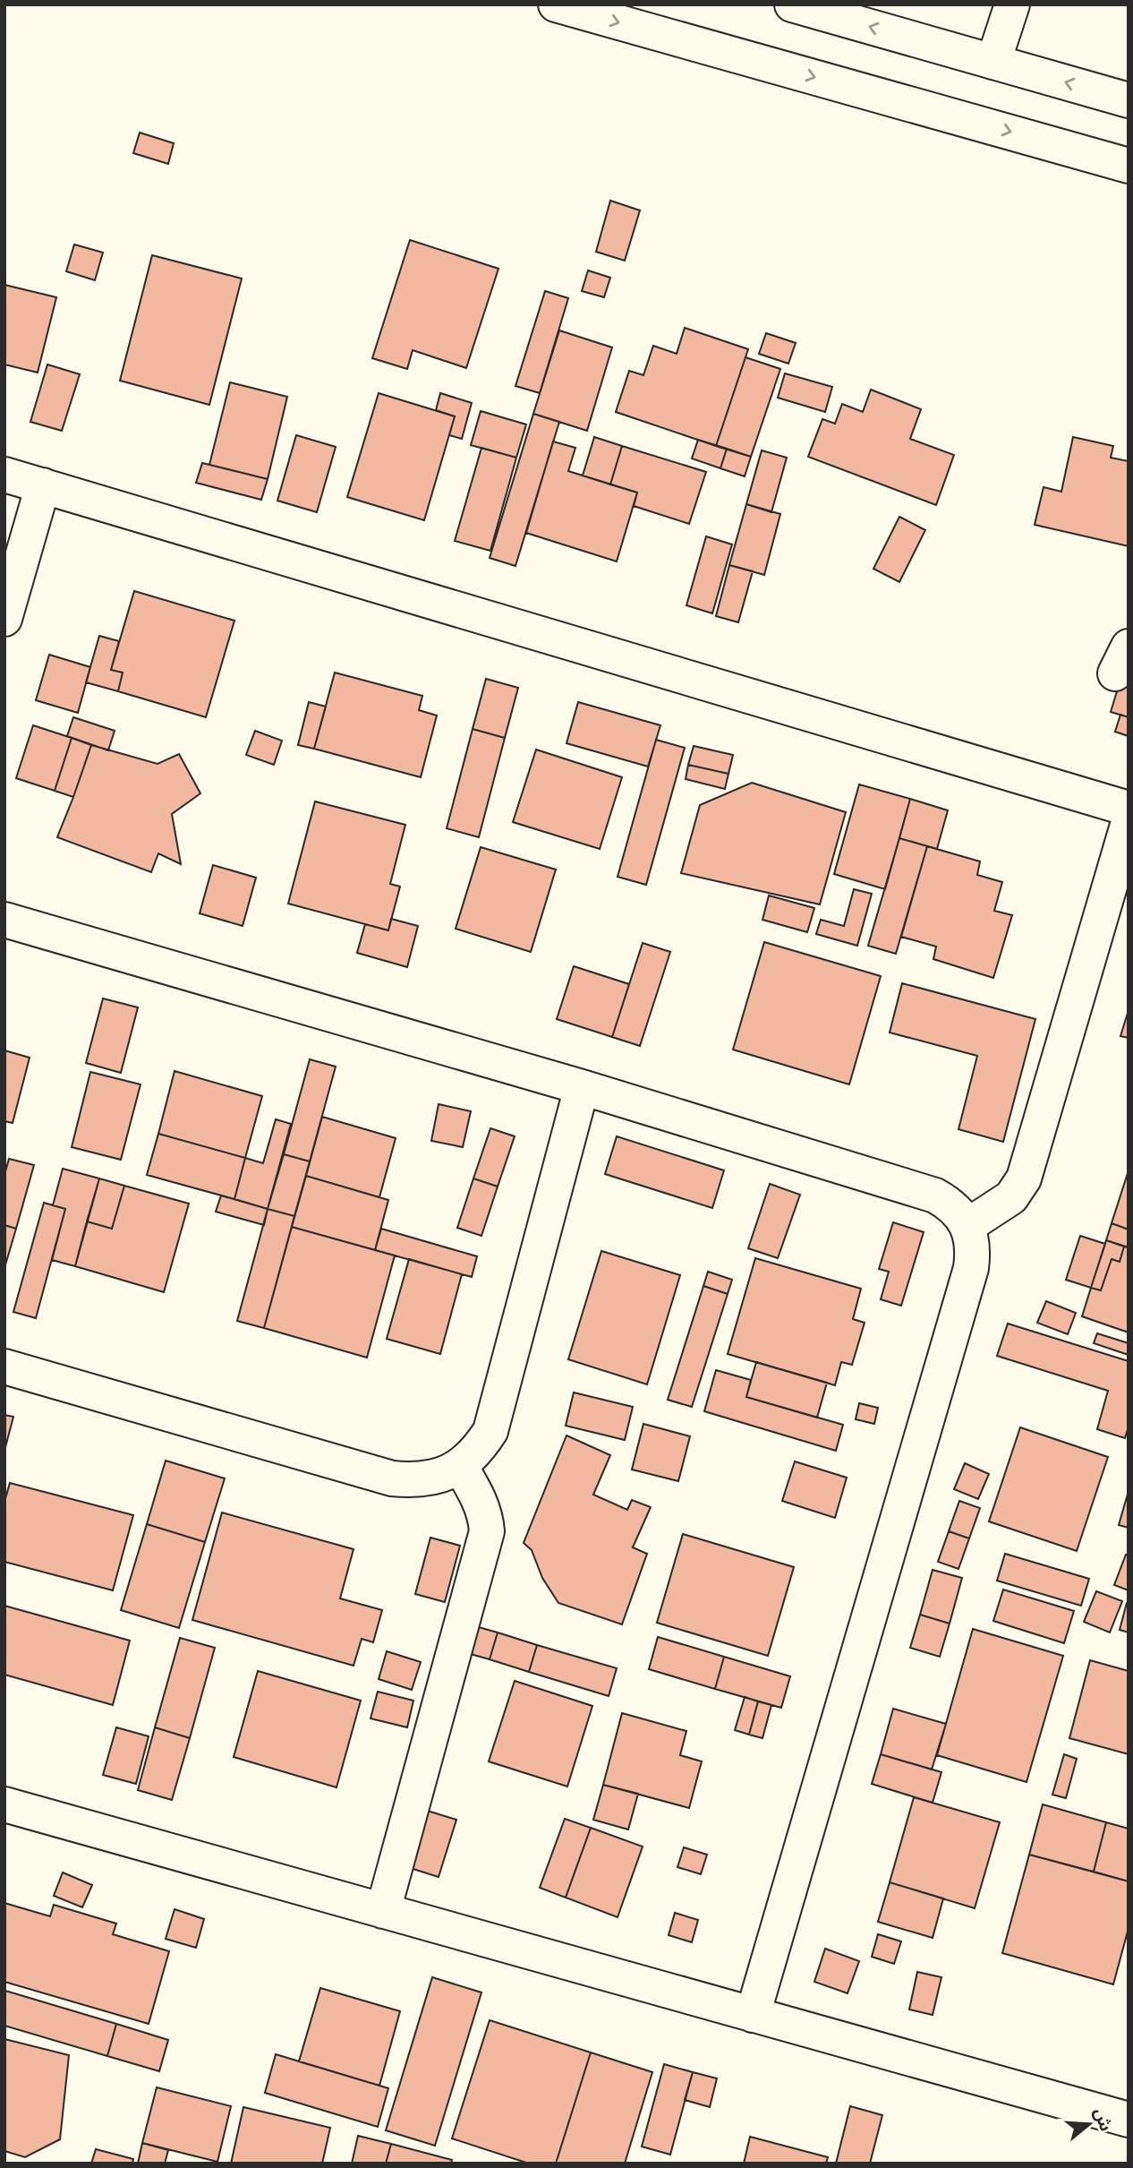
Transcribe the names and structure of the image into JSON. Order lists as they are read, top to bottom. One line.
{"north":"right"}
